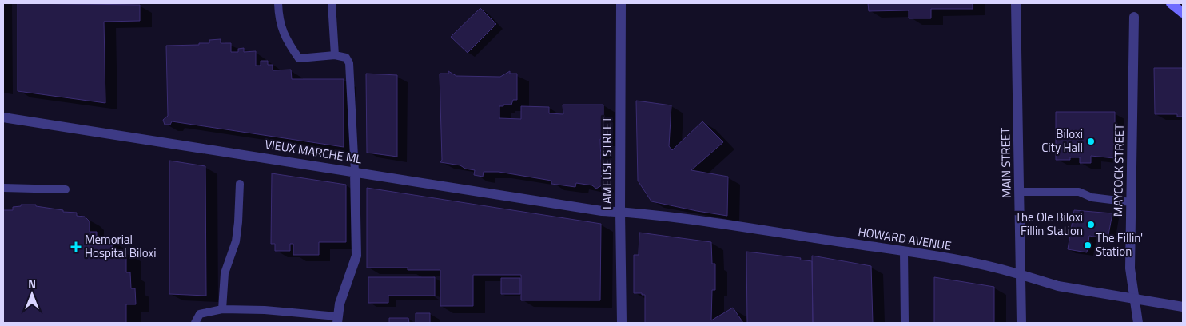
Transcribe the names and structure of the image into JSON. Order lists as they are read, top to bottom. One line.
{"streets":{"street":["VIEUX MARCHE ML","LAMEUSE STREET","MAIN STREET","MAYCOCK STREET","HOWARD AVENUE"]},"crossings":[["VIEUX MARCHE ML","LAMEUSE STREET"],["VIEUX MARCHE ML","HOWARD AVENUE"],["LAMEUSE STREET","HOWARD AVENUE"],["MAIN STREET","HOWARD AVENUE"],["MAYCOCK STREET","HOWARD AVENUE"]],"places":{"other":["Biloxi City Hall","The Ole Biloxi Fillin Station","The Fillin' Station"],"health":["Memorial Hospital Biloxi"]},"north":"top"}
